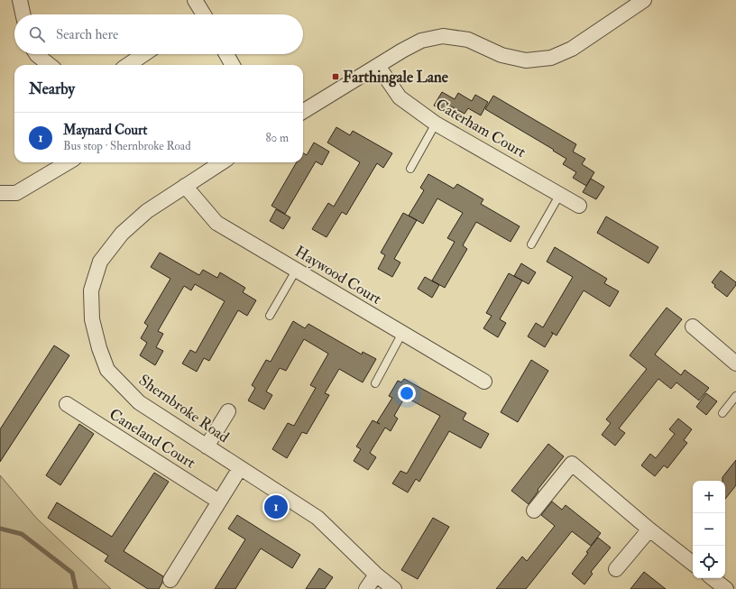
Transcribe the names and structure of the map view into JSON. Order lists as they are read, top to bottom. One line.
{"streets":{"street":["Caterham Court","Haywood Court","Shernbroke Road","Caneland Court"]},"crossings":[["Haywood Court","Shernbroke Road"]],"places":{"transit":["Farthingale Lane"]},"page":{"search":"Search here","heading":"Nearby","list":[{"mark":"1","name":"Maynard Court","note":"Bus stop · Shernbroke Road","value":"80 m"}],"map_buttons":["+","−"],"pins":"1"}}
